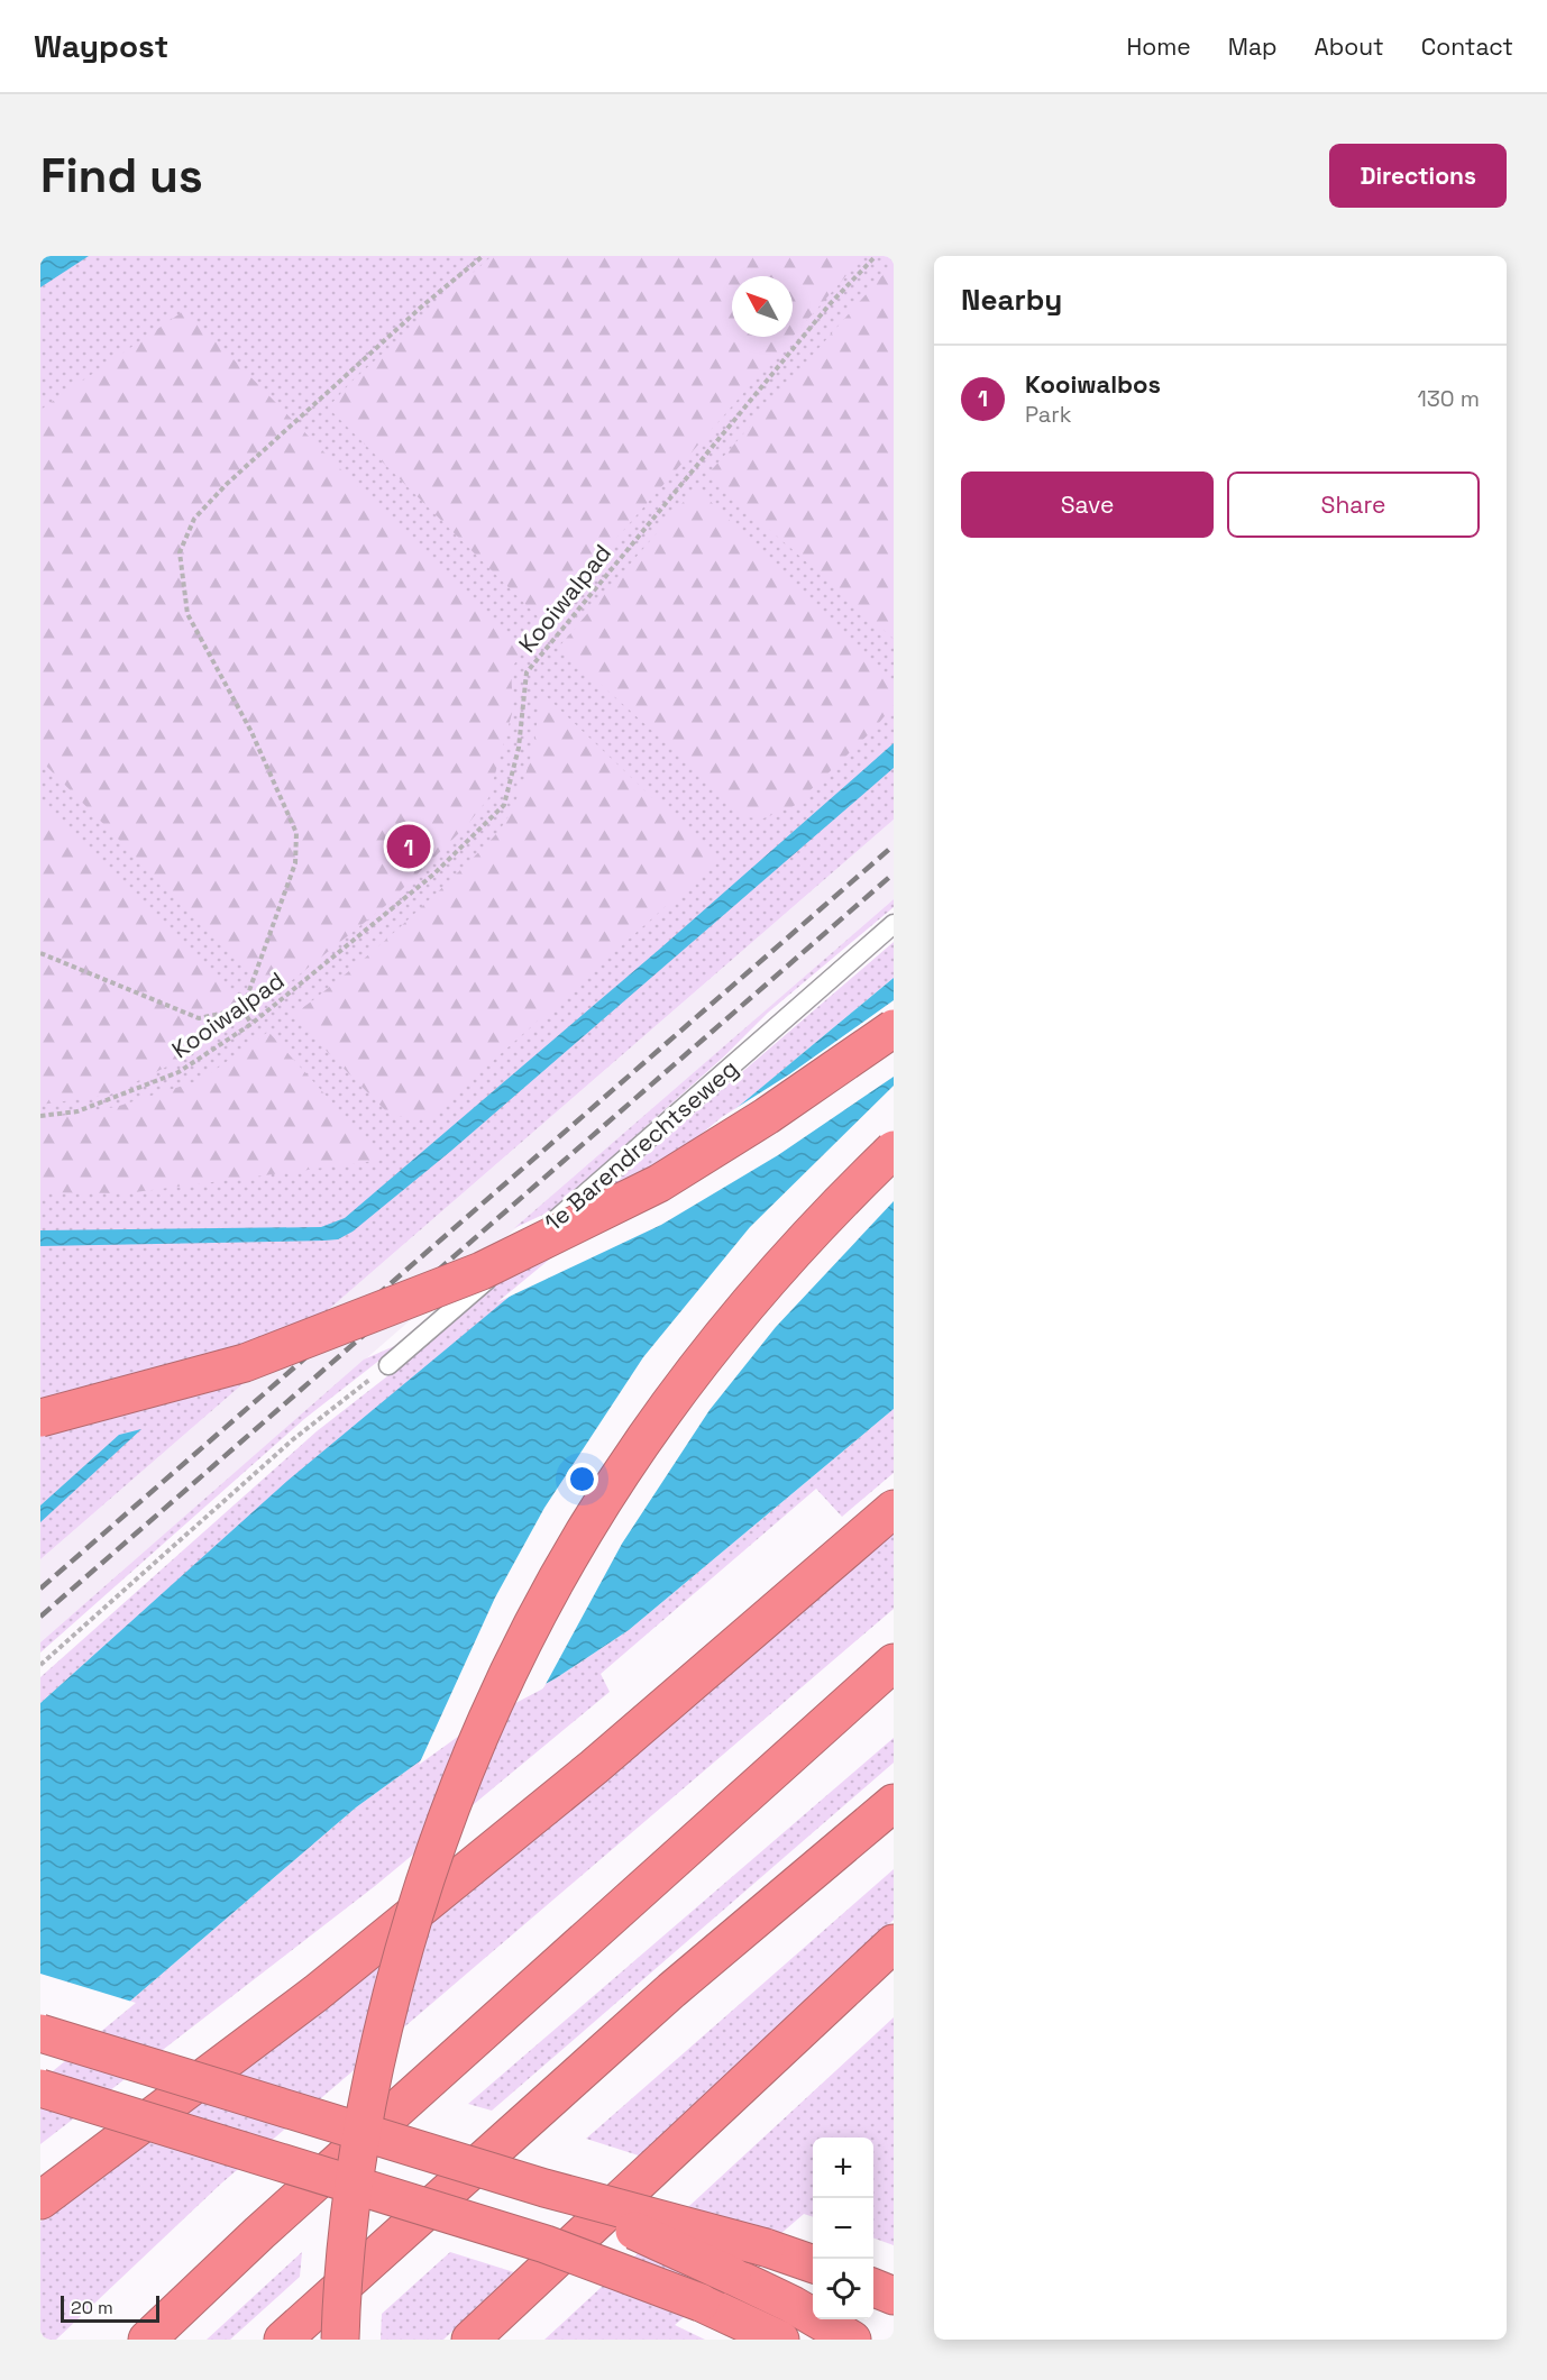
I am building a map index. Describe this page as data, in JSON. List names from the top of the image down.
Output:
{
  "streets": {
    "lane": ["1e Barendrechtseweg"],
    "path": ["Kooiwalpad"]
  },
  "scale_bar": "20 m",
  "north": "top left",
  "page": {
    "header": "Waypost",
    "nav": [
      "Home",
      "Map",
      "About",
      "Contact"
    ],
    "buttons": [
      "Directions",
      ["Save", "Share"]
    ],
    "title": "Find us",
    "heading": "Nearby",
    "list": [
      {
        "mark": "1",
        "name": "Kooiwalbos",
        "note": "Park",
        "value": "130 m"
      }
    ],
    "pins": "1",
    "map_buttons": ["+", "−"],
    "scale": "20 m"
  }
}
